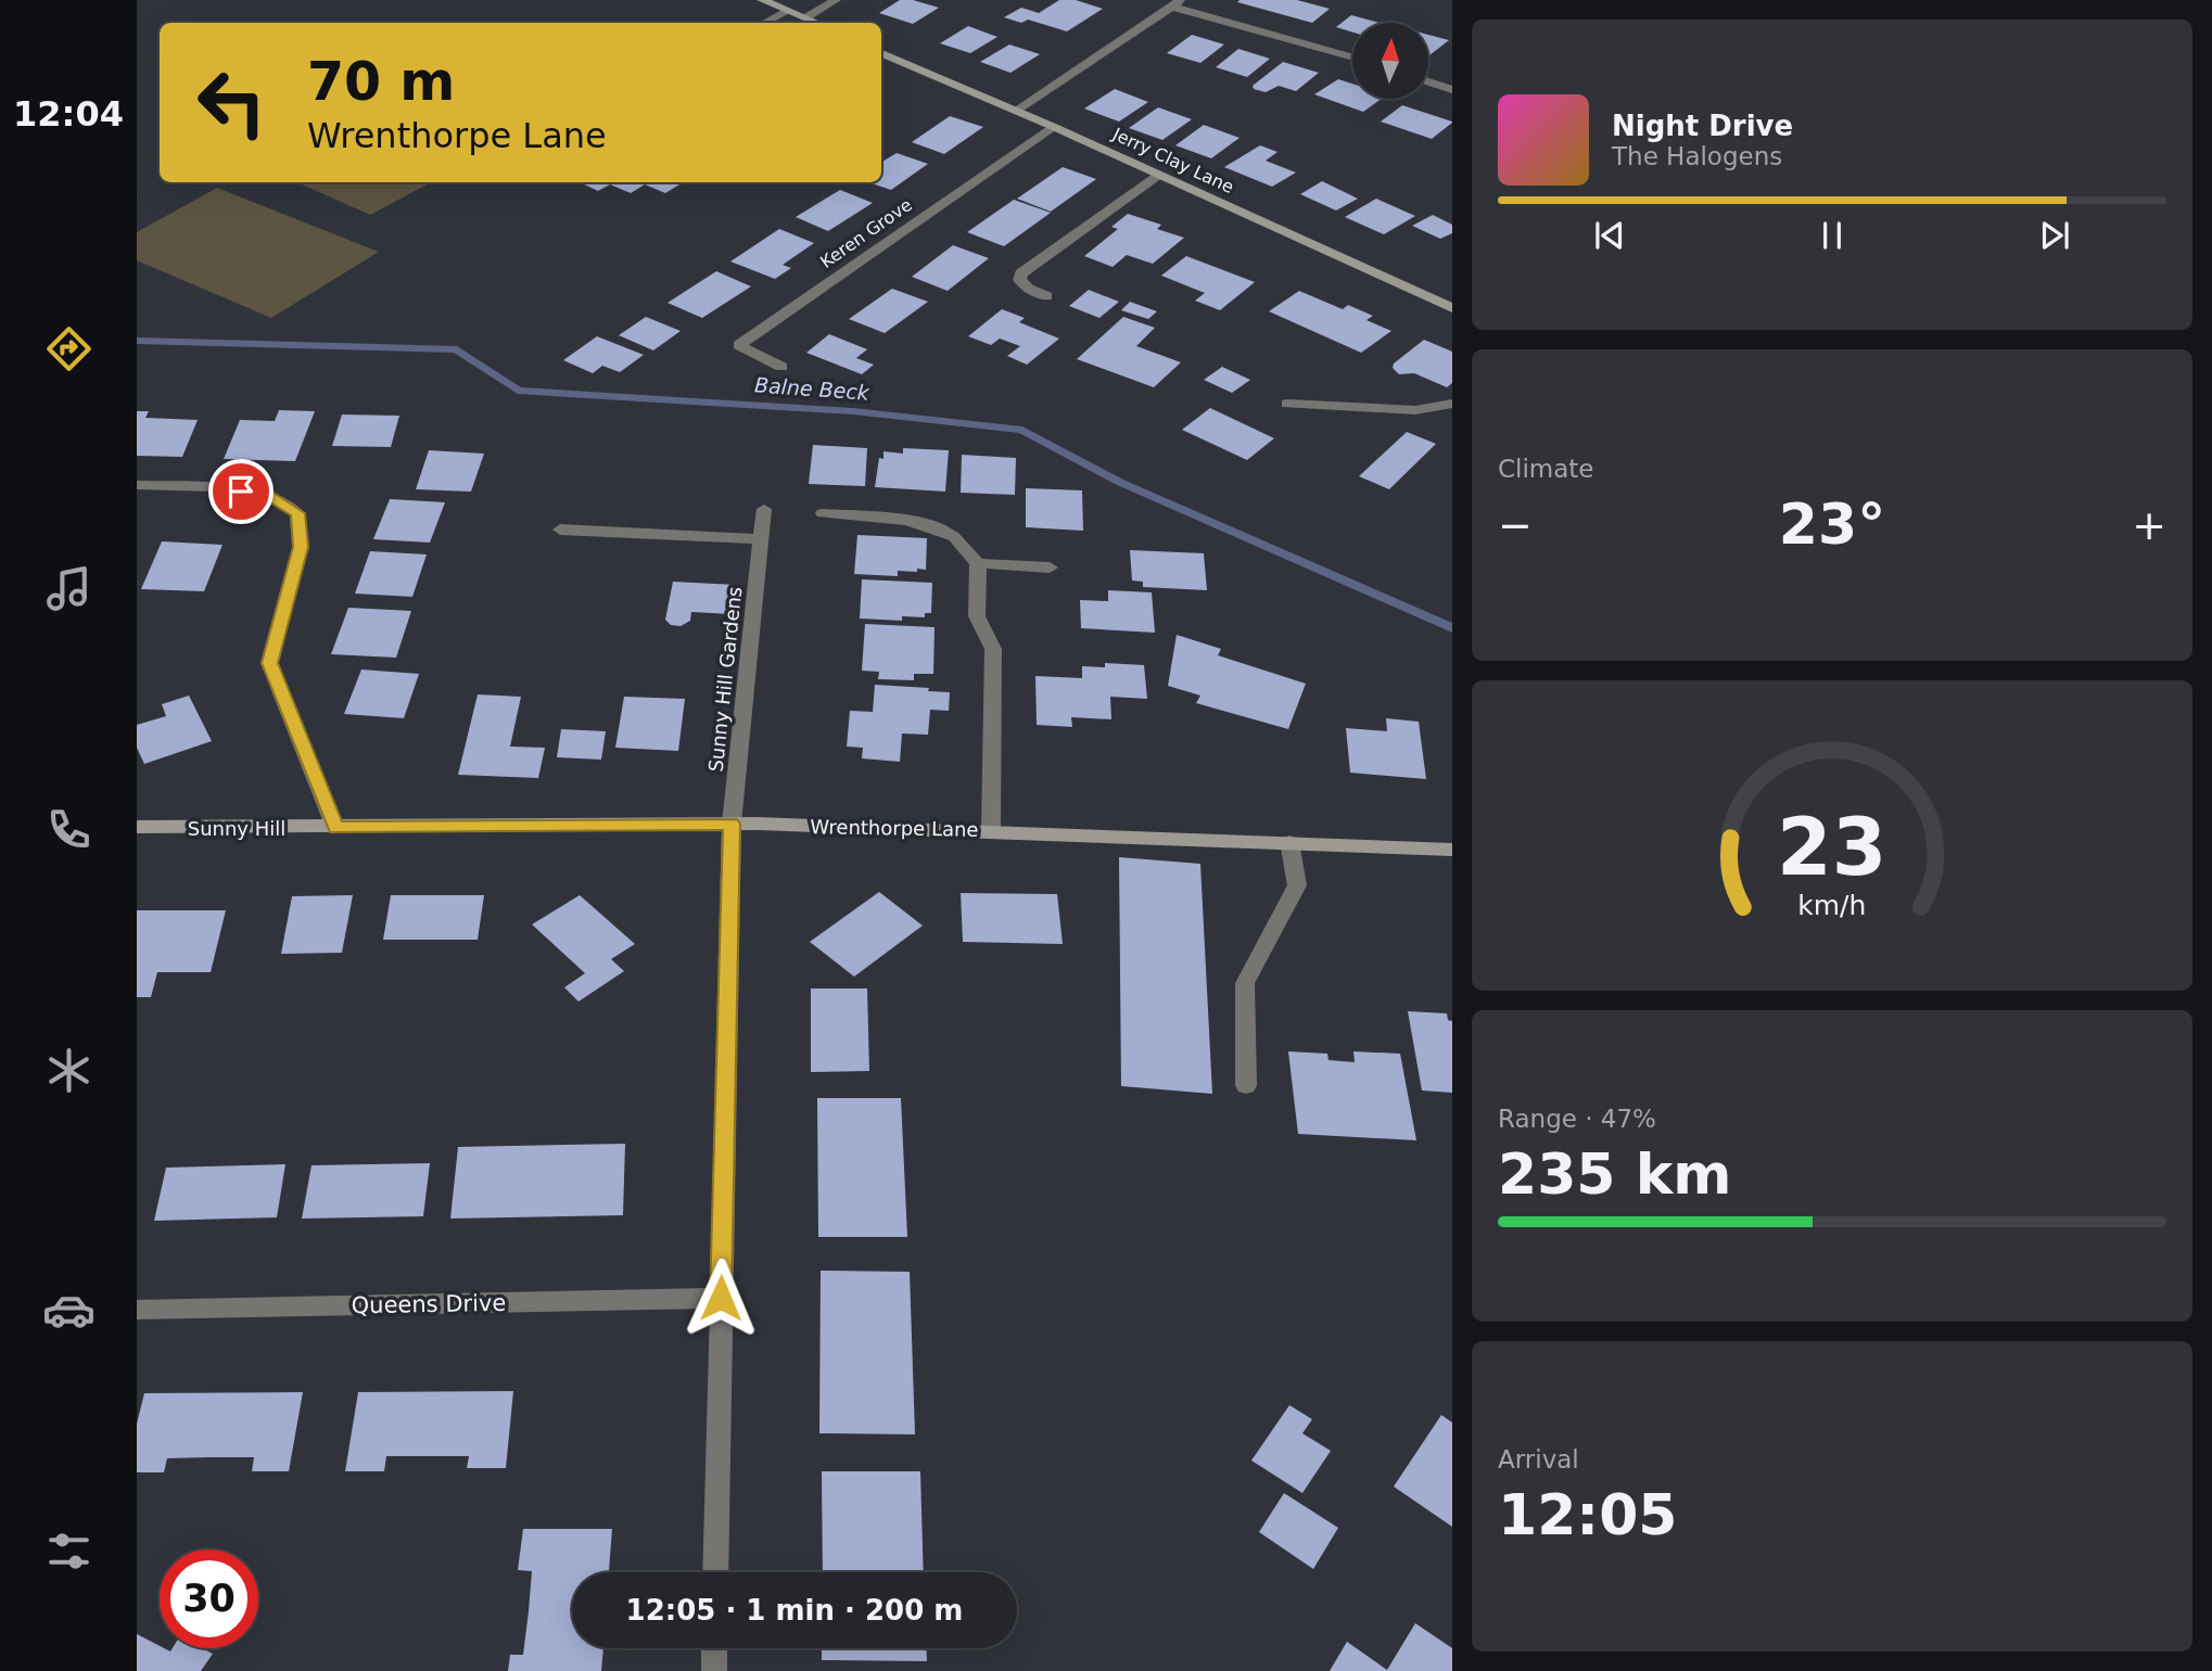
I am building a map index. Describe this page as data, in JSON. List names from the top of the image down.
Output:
{
  "streets": {
    "street": [
      "Jerry Clay Lane",
      "Keren Grove",
      "Sunny Hill Gardens",
      "Sunny Hill",
      "Wrenthorpe Lane",
      "Queens Drive"
    ]
  },
  "crossings": [
    ["Jerry Clay Lane", "Keren Grove"],
    ["Sunny Hill Gardens", "Wrenthorpe Lane"],
    ["Sunny Hill", "Wrenthorpe Lane"]
  ],
  "water": ["Balne Beck"],
  "north": "top",
  "page": {
    "tabs": "12:04",
    "turn": ["70 m", "Wrenthorpe Lane"],
    "song": ["Night Drive", "The Halogens"],
    "tile": [
      "Climate",
      ["Range · 47%", "235 km"],
      ["Arrival", "12:05"]
    ],
    "heat": ["−", "23°", "+"],
    "limit": "30",
    "trip": "12:05 · 1 min · 200 m",
    "gauge": ["23", "km/h"]
  }
}
